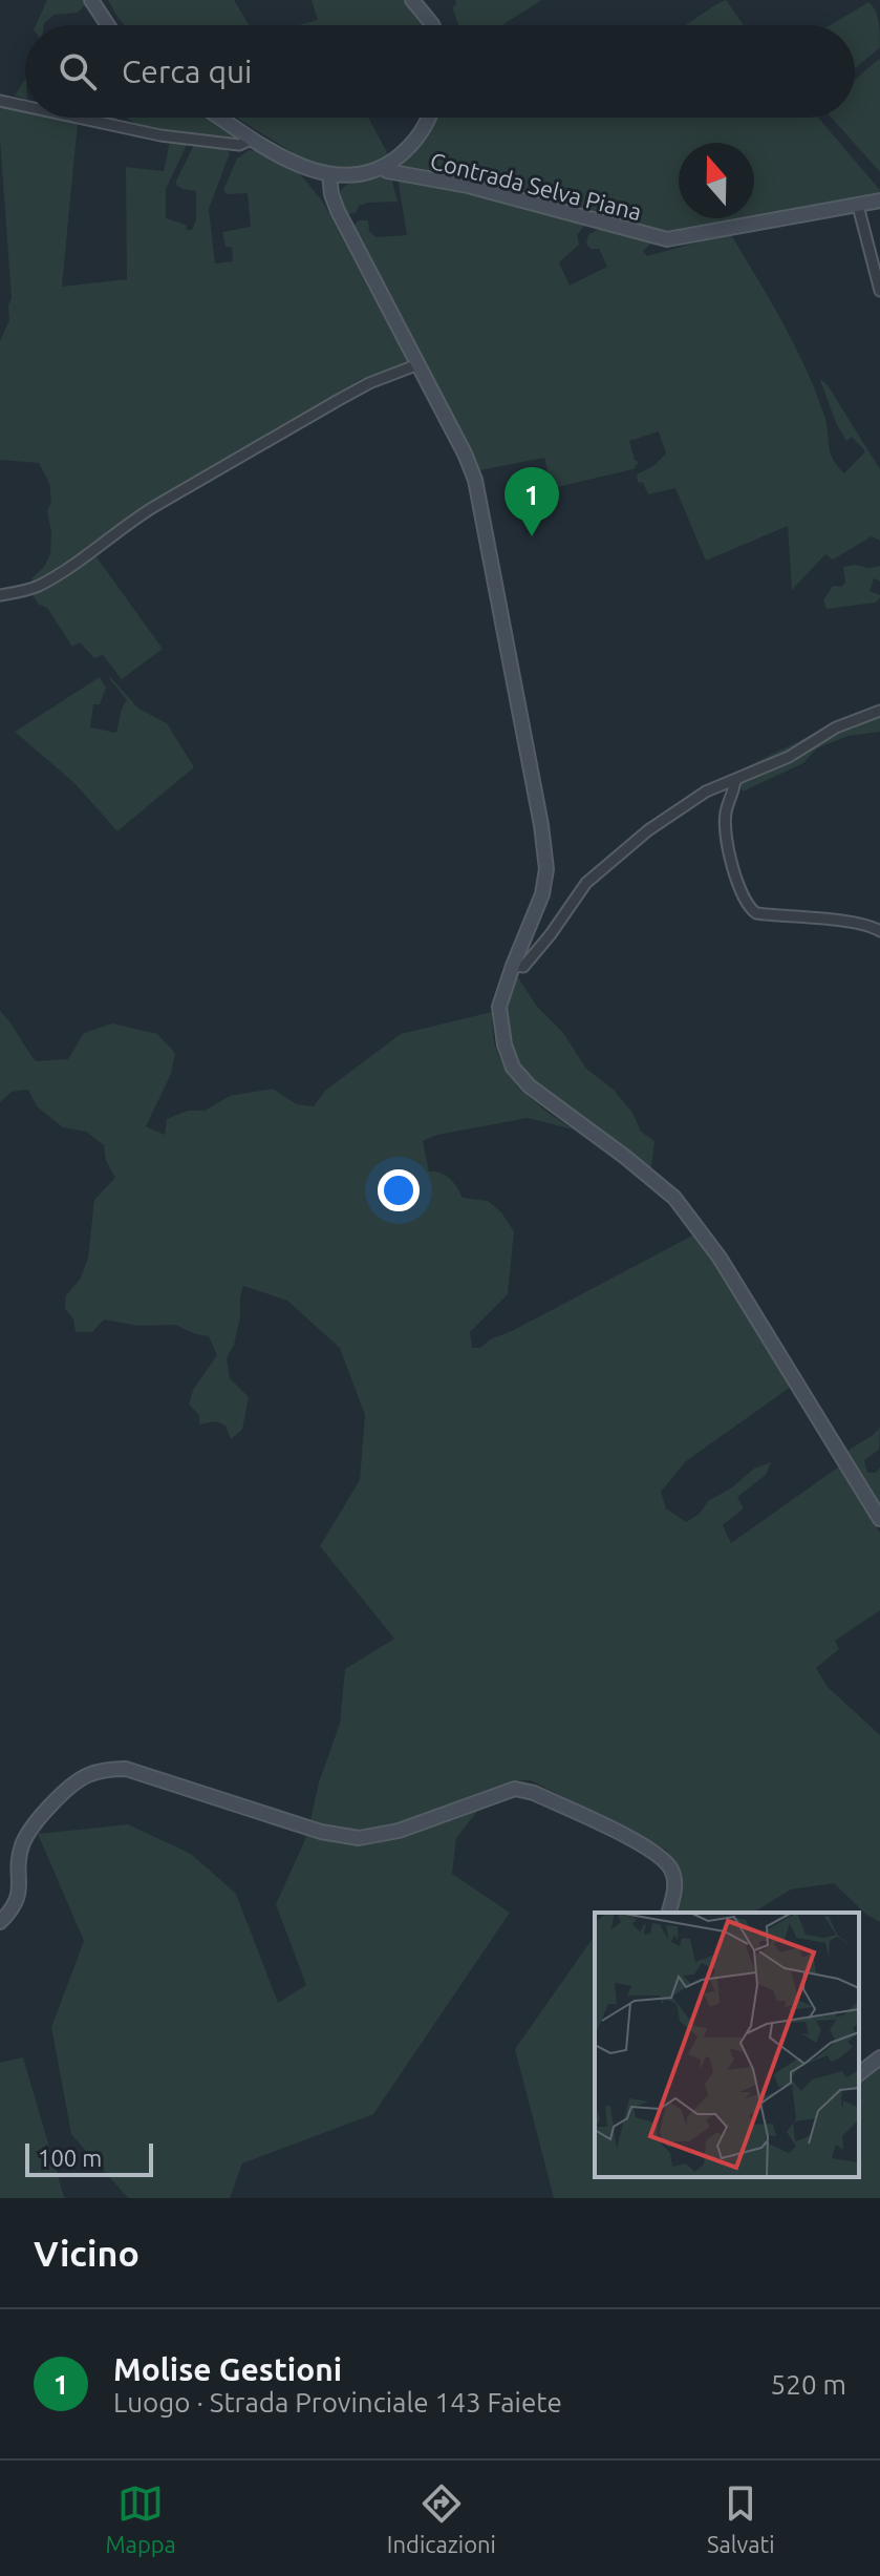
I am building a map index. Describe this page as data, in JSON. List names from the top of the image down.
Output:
{
  "streets": {
    "main road": ["Contrada Selva Piana"]
  },
  "scale_bar": "100 m",
  "north": "top",
  "page": {
    "search": "Cerca qui",
    "pins": "1",
    "scale": "100 m",
    "heading": "Vicino",
    "list": [
      {
        "mark": "1",
        "name": "Molise Gestioni",
        "note": "Luogo · Strada Provinciale 143 Faiete",
        "value": "520 m"
      }
    ],
    "nav": ["Mappa", "Indicazioni", "Salvati"]
  }
}
